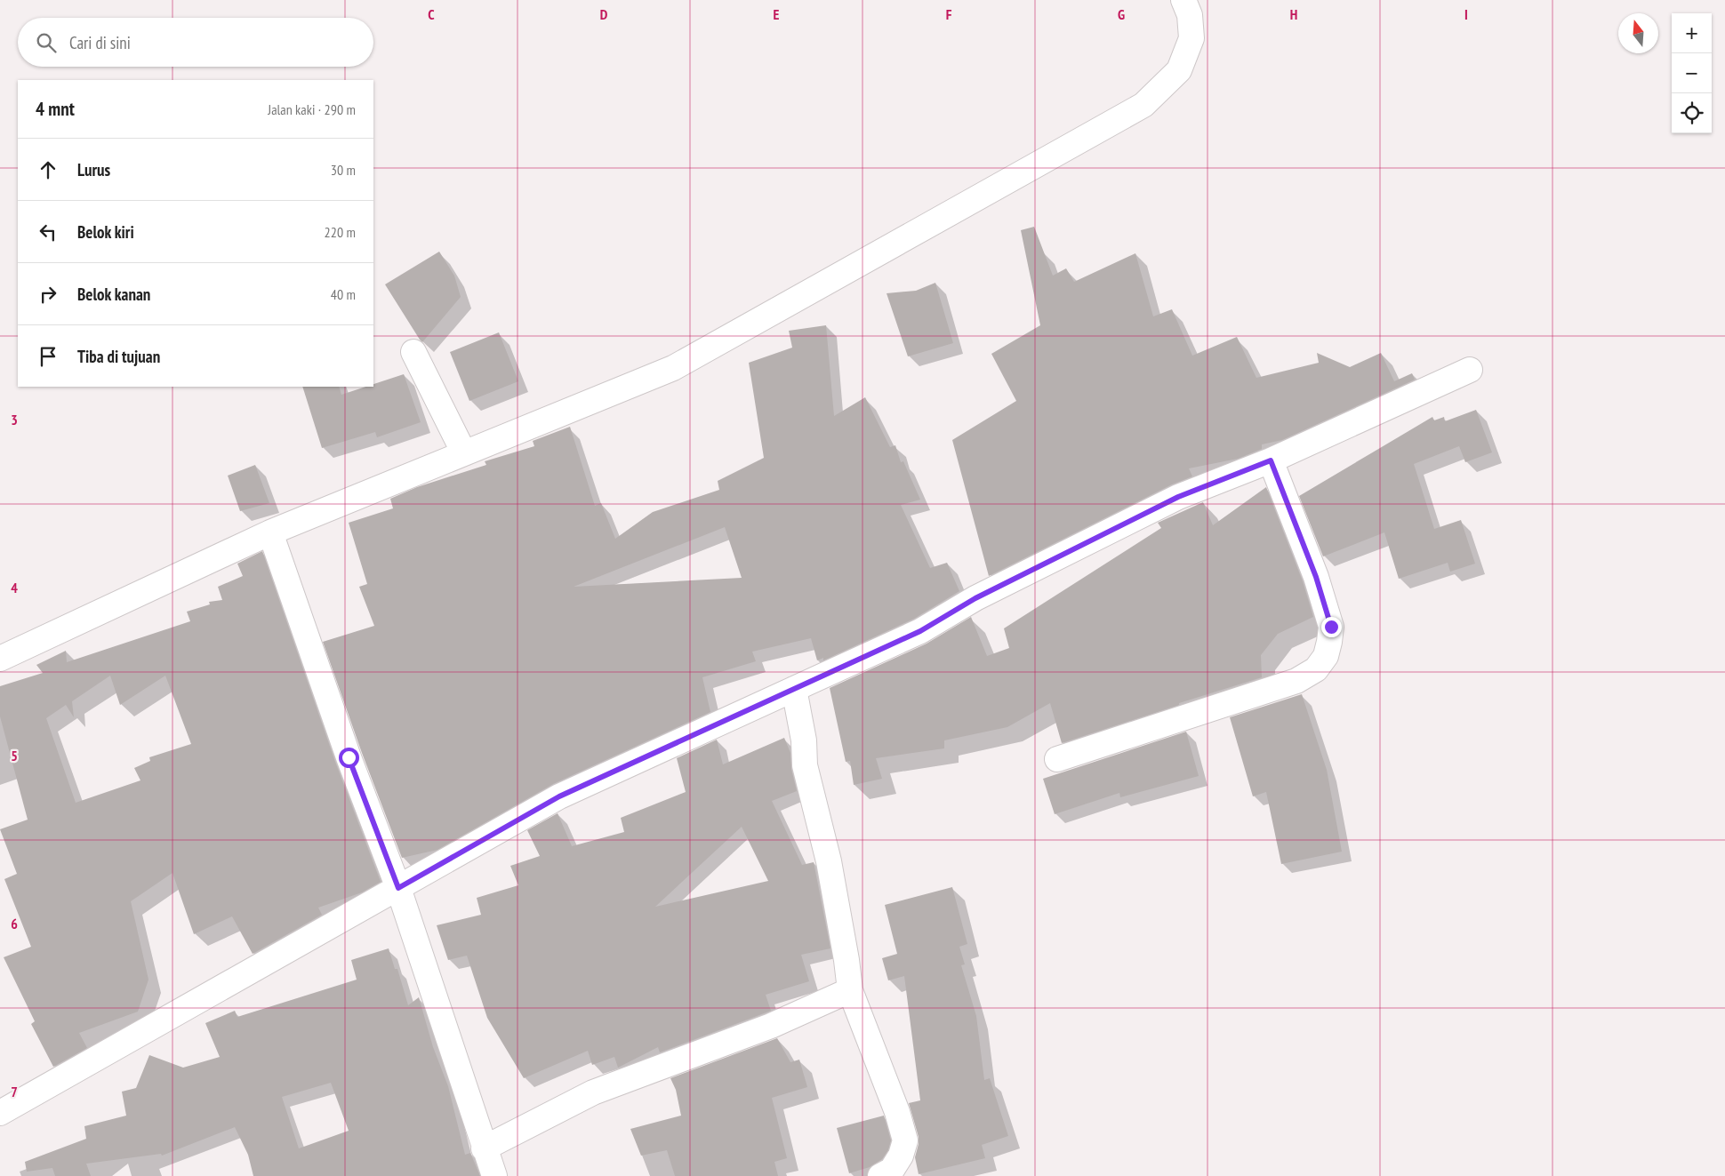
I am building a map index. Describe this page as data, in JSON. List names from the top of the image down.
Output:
{
  "north": "top",
  "page": {
    "map_buttons": ["+", "−"],
    "search": "Cari di sini",
    "heading": ["4 mnt", "Jalan kaki · 290 m"],
    "list": [
      ["Lurus", "30 m"],
      ["Belok kiri", "220 m"],
      ["Belok kanan", "40 m"],
      "Tiba di tujuan"
    ]
  },
  "grid": {
    "columns": [
      "C",
      "D",
      "E",
      "F",
      "G",
      "H",
      "I"
    ],
    "rows": [
      "3",
      "4",
      "5",
      "6",
      "7"
    ]
  }
}
